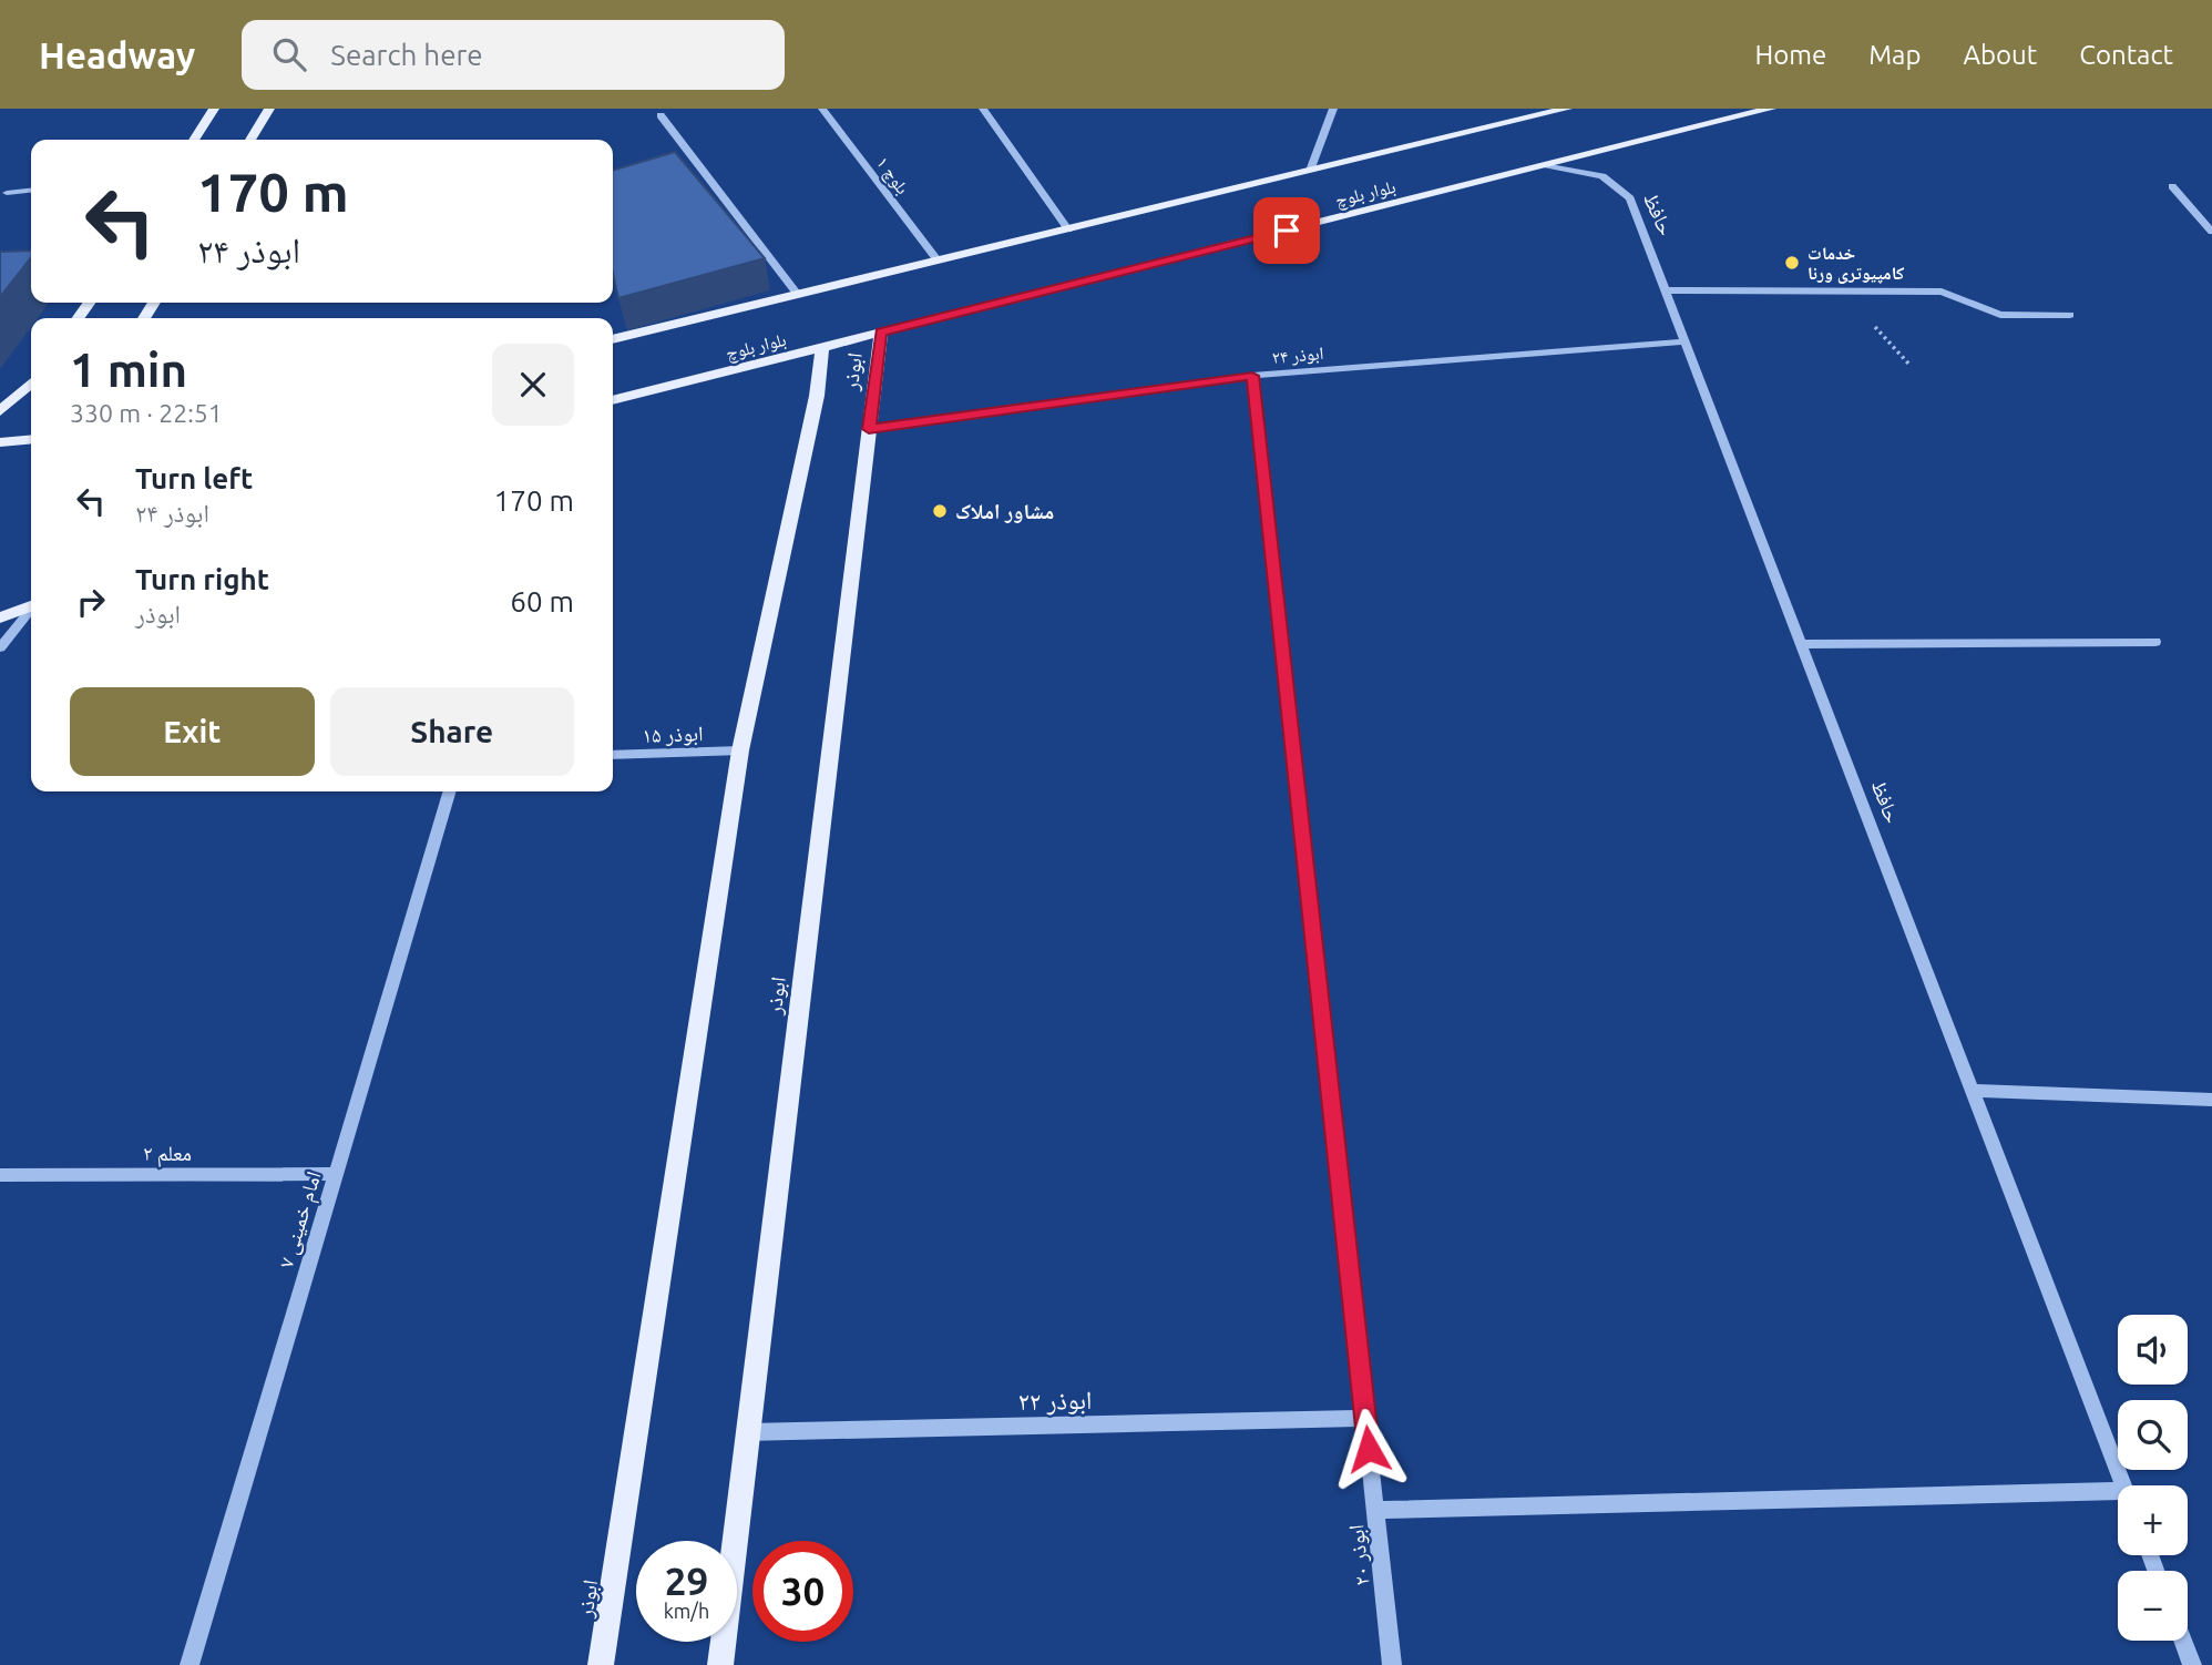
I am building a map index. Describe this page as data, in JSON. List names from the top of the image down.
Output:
{
  "streets": {
    "main road": ["بلوار بلوچ", "ابوذر"],
    "street": [
      "بلوچ ۱",
      "حافظ",
      "ابوذر ۲۴",
      "ابوذر ۱۵",
      "معلم ۲",
      "امام خمینی ۷",
      "ابوذر ۲۲",
      "ابوذر ۲۰"
    ]
  },
  "crossings": [
    ["بلوچ ۱", "بلوار بلوچ"],
    ["بلوار بلوچ", "حافظ"],
    ["بلوار بلوچ", "ابوذر"],
    ["حافظ", "ابوذر ۲۴"],
    ["ابوذر ۲۴", "ابوذر"],
    ["ابوذر ۲۴", "ابوذر ۲۰"],
    ["ابوذر", "ابوذر ۱۵"],
    ["ابوذر", "ابوذر ۲۲"],
    ["معلم ۲", "امام خمینی ۷"],
    ["ابوذر ۲۲", "ابوذر ۲۰"]
  ],
  "places": ["خدمات کامپیوتری ورنا", "مشاور املاک"],
  "page": {
    "header": "Headway",
    "search": "Search here",
    "nav": [
      "Home",
      "Map",
      "About",
      "Contact"
    ],
    "turn": ["170 m", "ابوذر ۲۴"],
    "heading": ["1 min", "330 m · 22:51"],
    "list": [
      {
        "name": "Turn left",
        "note": "ابوذر ۲۴",
        "value": "170 m"
      },
      {
        "name": "Turn right",
        "note": "ابوذر",
        "value": "60 m"
      }
    ],
    "buttons": ["Exit", "Share"],
    "map_buttons": ["+", "−"],
    "speed": "29 km/h",
    "limit": "30"
  }
}
